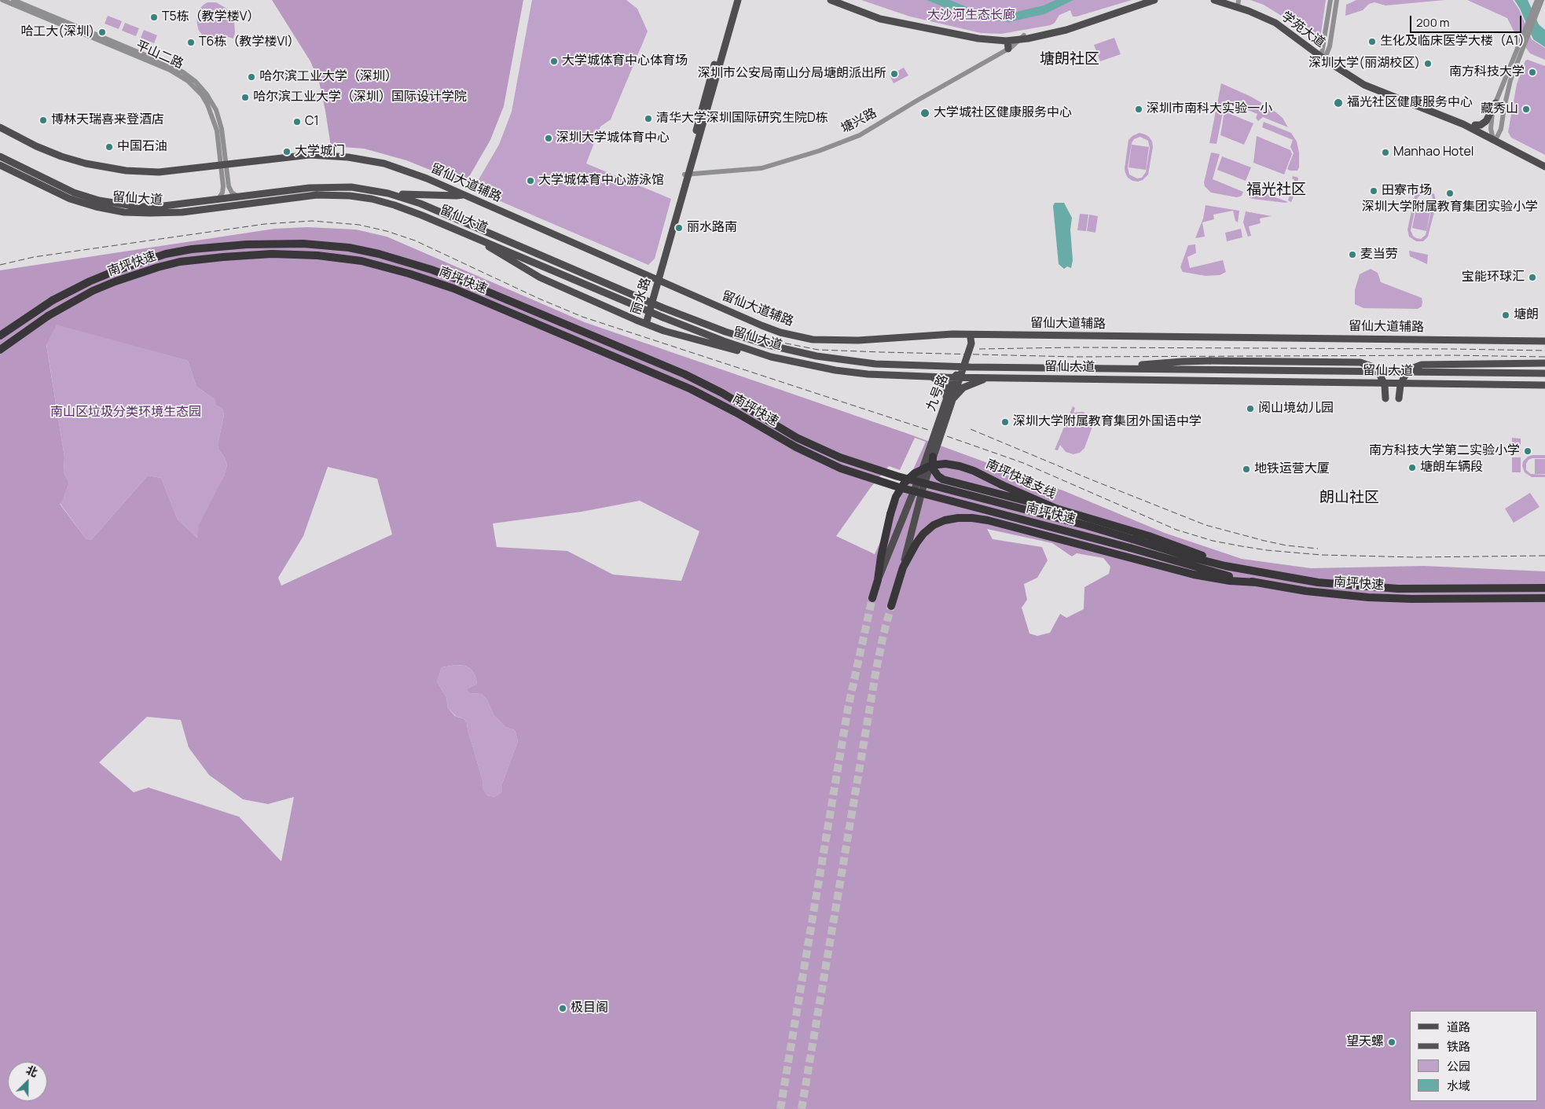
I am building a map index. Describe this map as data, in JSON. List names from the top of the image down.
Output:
{
  "streets": {
    "highway": ["南坪快速", "南坪快速支线"],
    "main road": [
      "学苑大道",
      "留仙大道辅路",
      "留仙大道",
      "丽水路",
      "九号路"
    ],
    "street": ["平山二路", "塘兴路"]
  },
  "crossings": [
    ["平山二路", "留仙大道辅路"],
    ["平山二路", "留仙大道"],
    ["塘兴路", "丽水路"],
    ["留仙大道辅路", "丽水路"],
    ["留仙大道辅路", "九号路"],
    ["留仙大道", "九号路"],
    ["南坪快速", "南坪快速支线"],
    ["九号路", "南坪快速支线"]
  ],
  "districts": ["塘朗社区", "福光社区", "朗山社区"],
  "parks": ["大沙河生态长廊", "南山区垃圾分类环境生态园"],
  "places": [
    "T5栋（教学楼V）",
    "哈工大(深圳)",
    "生化及临床医学大楼（A1）",
    "T6栋（教学楼VI）",
    "大学城体育中心体育场",
    "深圳大学(丽湖校区)",
    "南方科技大学",
    "深圳市公安局南山分局塘朗派出所",
    "哈尔滨工业大学（深圳）",
    "哈尔滨工业大学（深圳）国际设计学院",
    "福光社区健康服务中心",
    "深圳市南科大实验一小",
    "藏秀山",
    "大学城社区健康服务中心",
    "清华大学深圳国际研究生院D栋",
    "博林天瑞喜来登酒店",
    "C1",
    "深圳大学城体育中心",
    "中国石油",
    "大学城门",
    "Manhao Hotel",
    "大学城体育中心游泳馆",
    "田寮市场",
    "深圳大学附属教育集团实验小学",
    "丽水路南",
    "麦当劳",
    "宝能环球汇",
    "塘朗",
    "阅山境幼儿园",
    "深圳大学附属教育集团外国语中学",
    "南方科技大学第二实验小学",
    "塘朗车辆段",
    "地铁运营大厦",
    "极目阁",
    "望天螺"
  ],
  "legend": [
    "道路",
    "铁路",
    "公园",
    "水域"
  ],
  "scale_bar": "200 m",
  "north": "top right"
}
